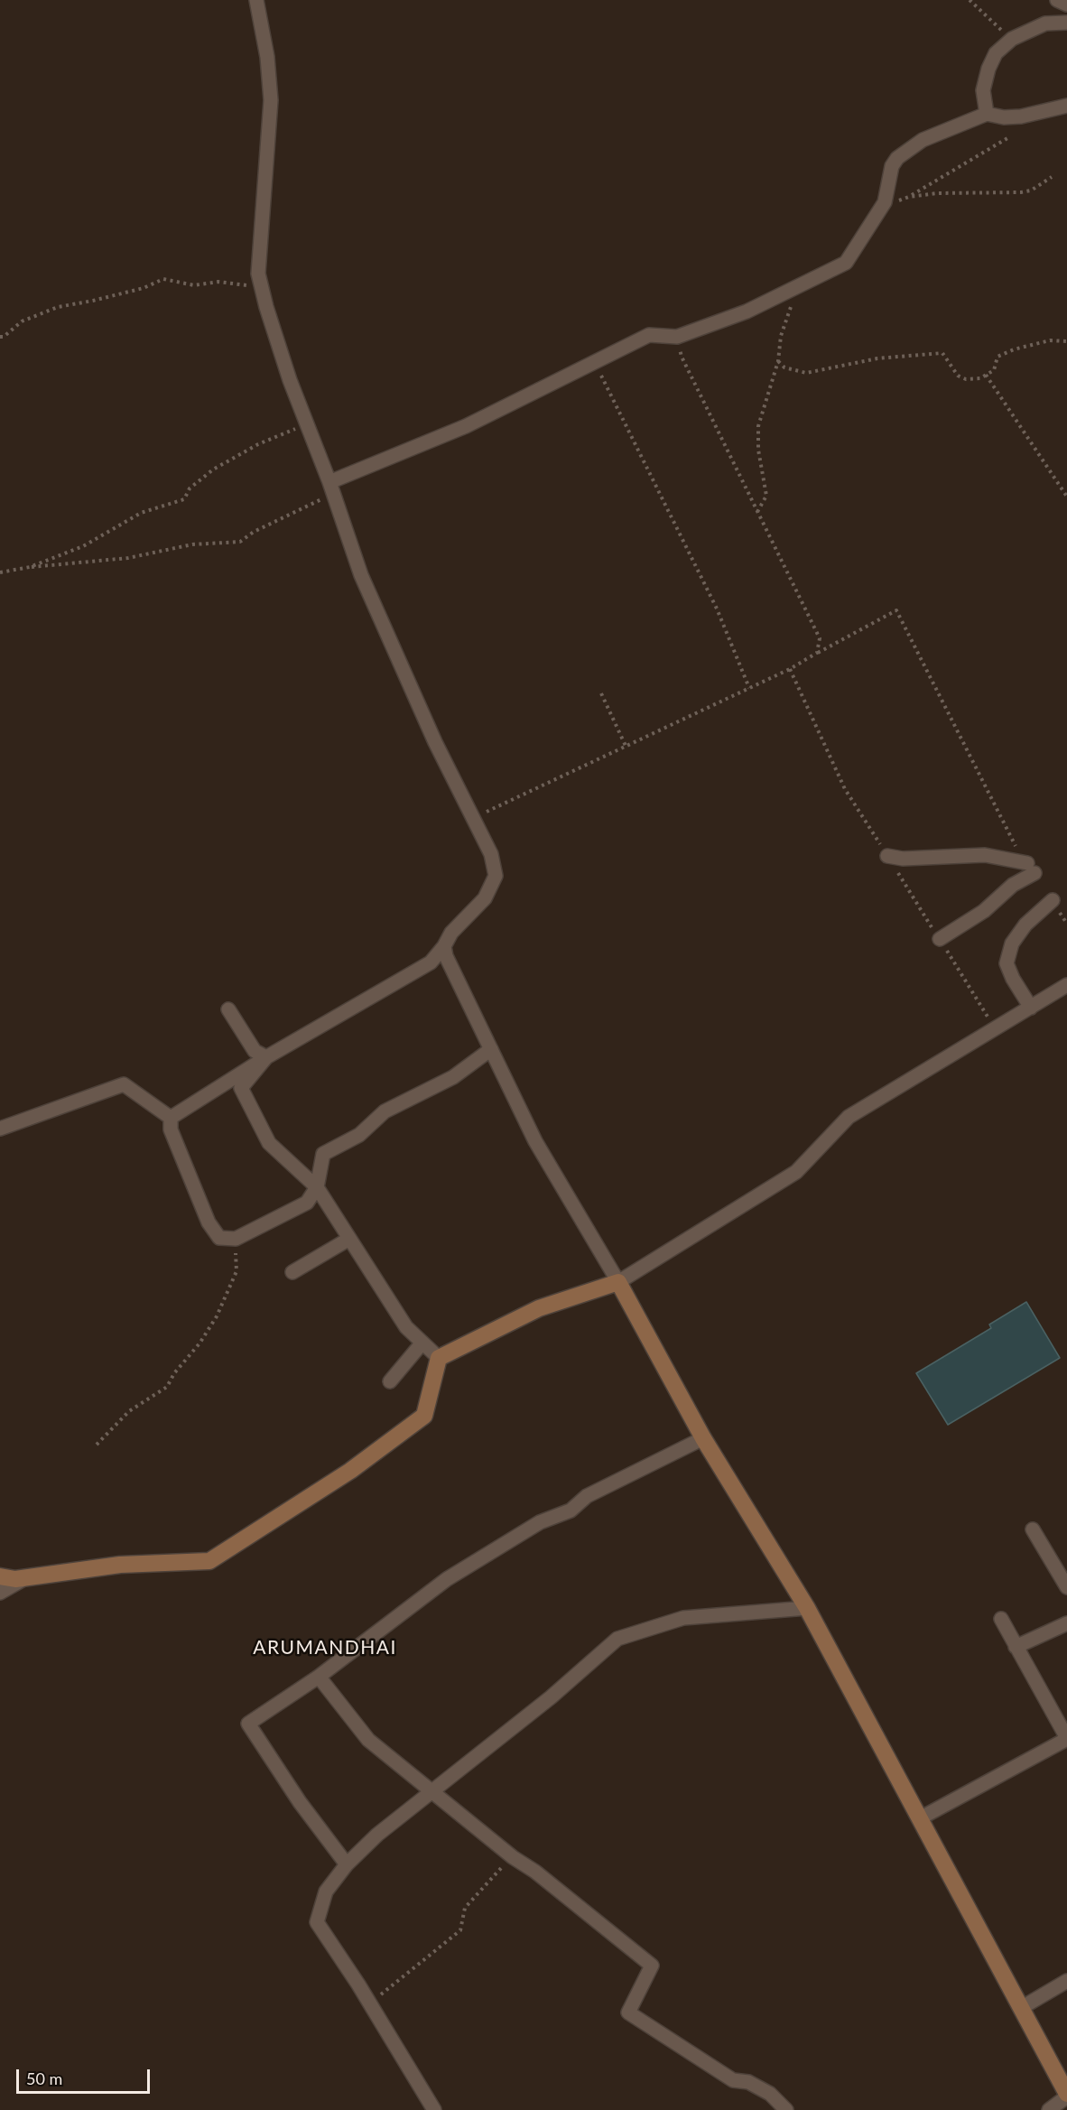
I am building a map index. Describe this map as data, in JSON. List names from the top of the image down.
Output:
{
  "districts": ["ARUMANDHAI"],
  "scale_bar": "50 m"
}
